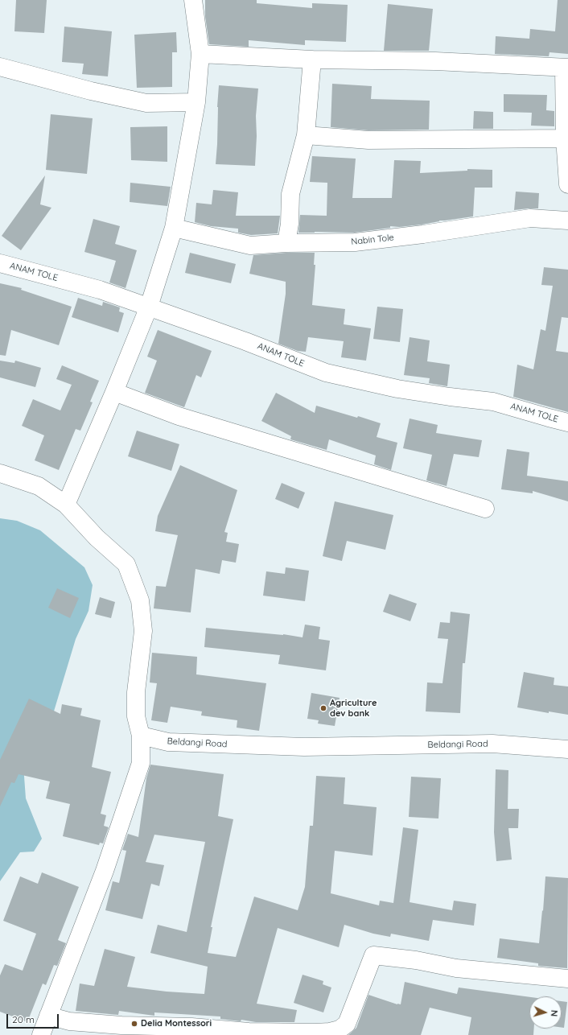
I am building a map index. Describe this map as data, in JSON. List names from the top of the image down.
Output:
{
  "streets": {
    "street": ["Nabin Tole", "ANAM TOLE", "Beldangi Road"]
  },
  "places": ["Agriculture dev bank", "Delia Montessori"],
  "scale_bar": "20 m",
  "north": "right"
}
